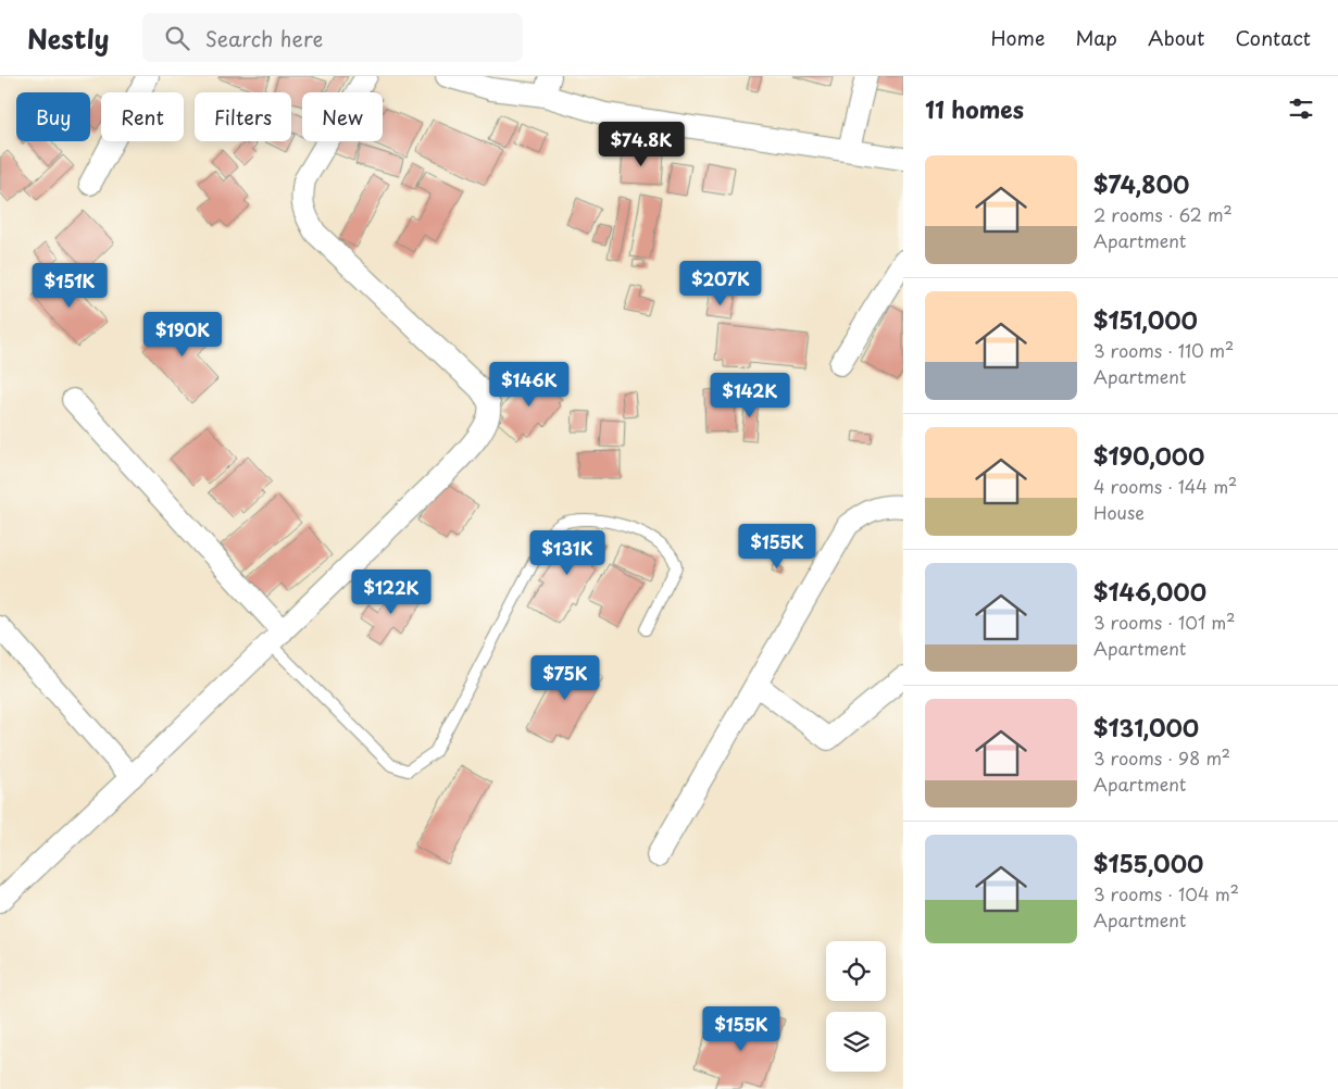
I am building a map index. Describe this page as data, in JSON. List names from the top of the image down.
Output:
{
  "page": {
    "header": "Nestly",
    "search": "Search here",
    "nav": [
      "Home",
      "Map",
      "About",
      "Contact"
    ],
    "heading": "11 homes",
    "chip": [
      "Buy",
      "Rent",
      "Filters",
      "New"
    ],
    "price": [
      "$74.8K",
      "$207K",
      "$151K",
      "$190K",
      "$146K",
      "$142K",
      "$155K",
      "$131K",
      "$122K",
      "$75K",
      "$155K"
    ],
    "list": [
      {
        "name": "$74,800",
        "note": "2 rooms · 62 m² · Apartment"
      },
      {
        "name": "$151,000",
        "note": "3 rooms · 110 m² · Apartment"
      },
      {
        "name": "$190,000",
        "note": "4 rooms · 144 m² · House"
      },
      {
        "name": "$146,000",
        "note": "3 rooms · 101 m² · Apartment"
      },
      {
        "name": "$131,000",
        "note": "3 rooms · 98 m² · Apartment"
      },
      {
        "name": "$155,000",
        "note": "3 rooms · 104 m² · Apartment"
      }
    ]
  }
}
